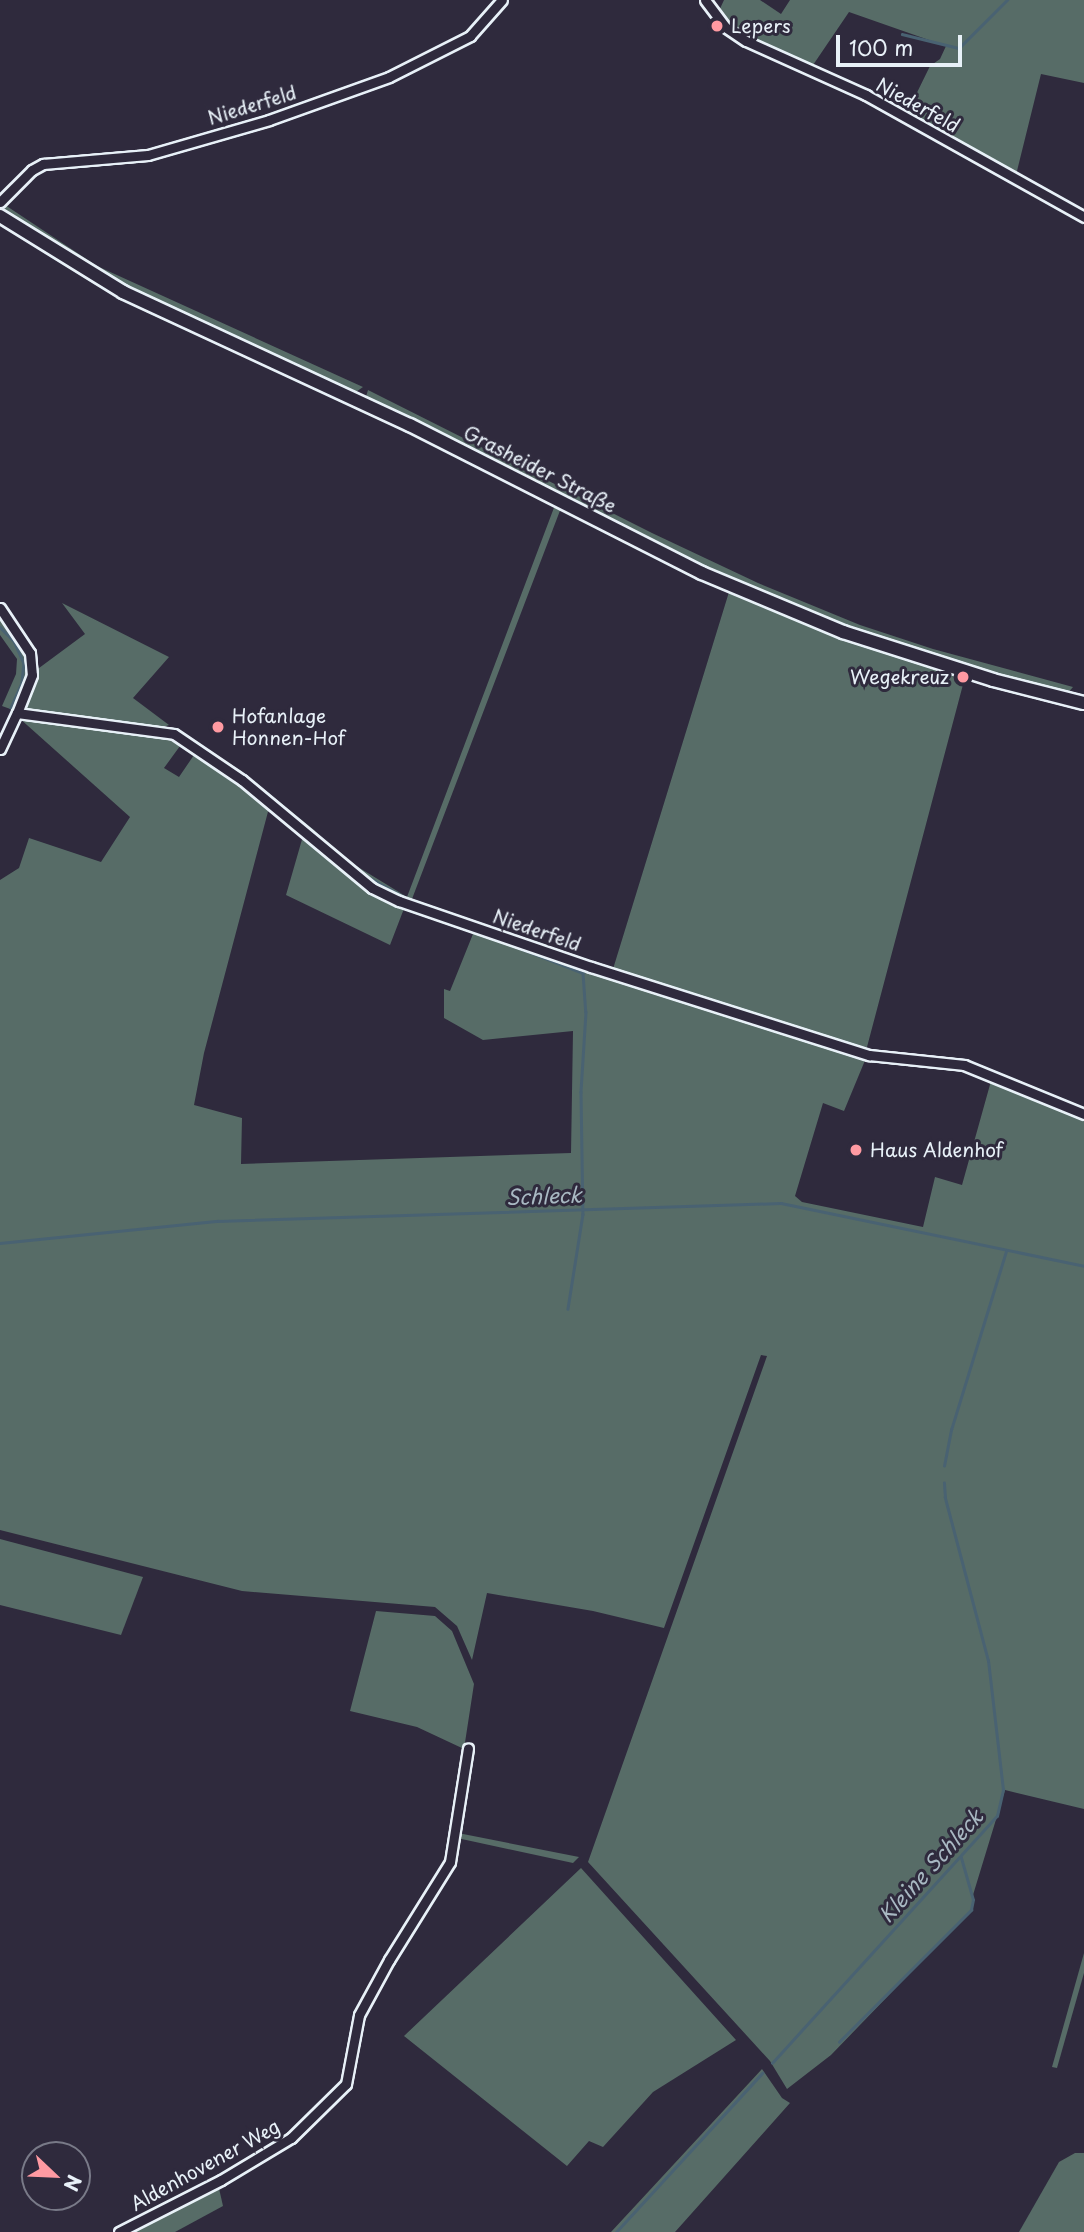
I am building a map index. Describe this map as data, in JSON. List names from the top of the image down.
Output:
{
  "streets": {
    "street": ["Niederfeld", "Grasheider Straße", "Aldenhovener Weg"]
  },
  "water": ["Schleck", "Kleine Schleck"],
  "places": [
    "Lepers",
    "Wegekreuz",
    "Hofanlage Honnen-Hof",
    "Haus Aldenhof"
  ],
  "scale_bar": "100 m",
  "north": "bottom right"
}
